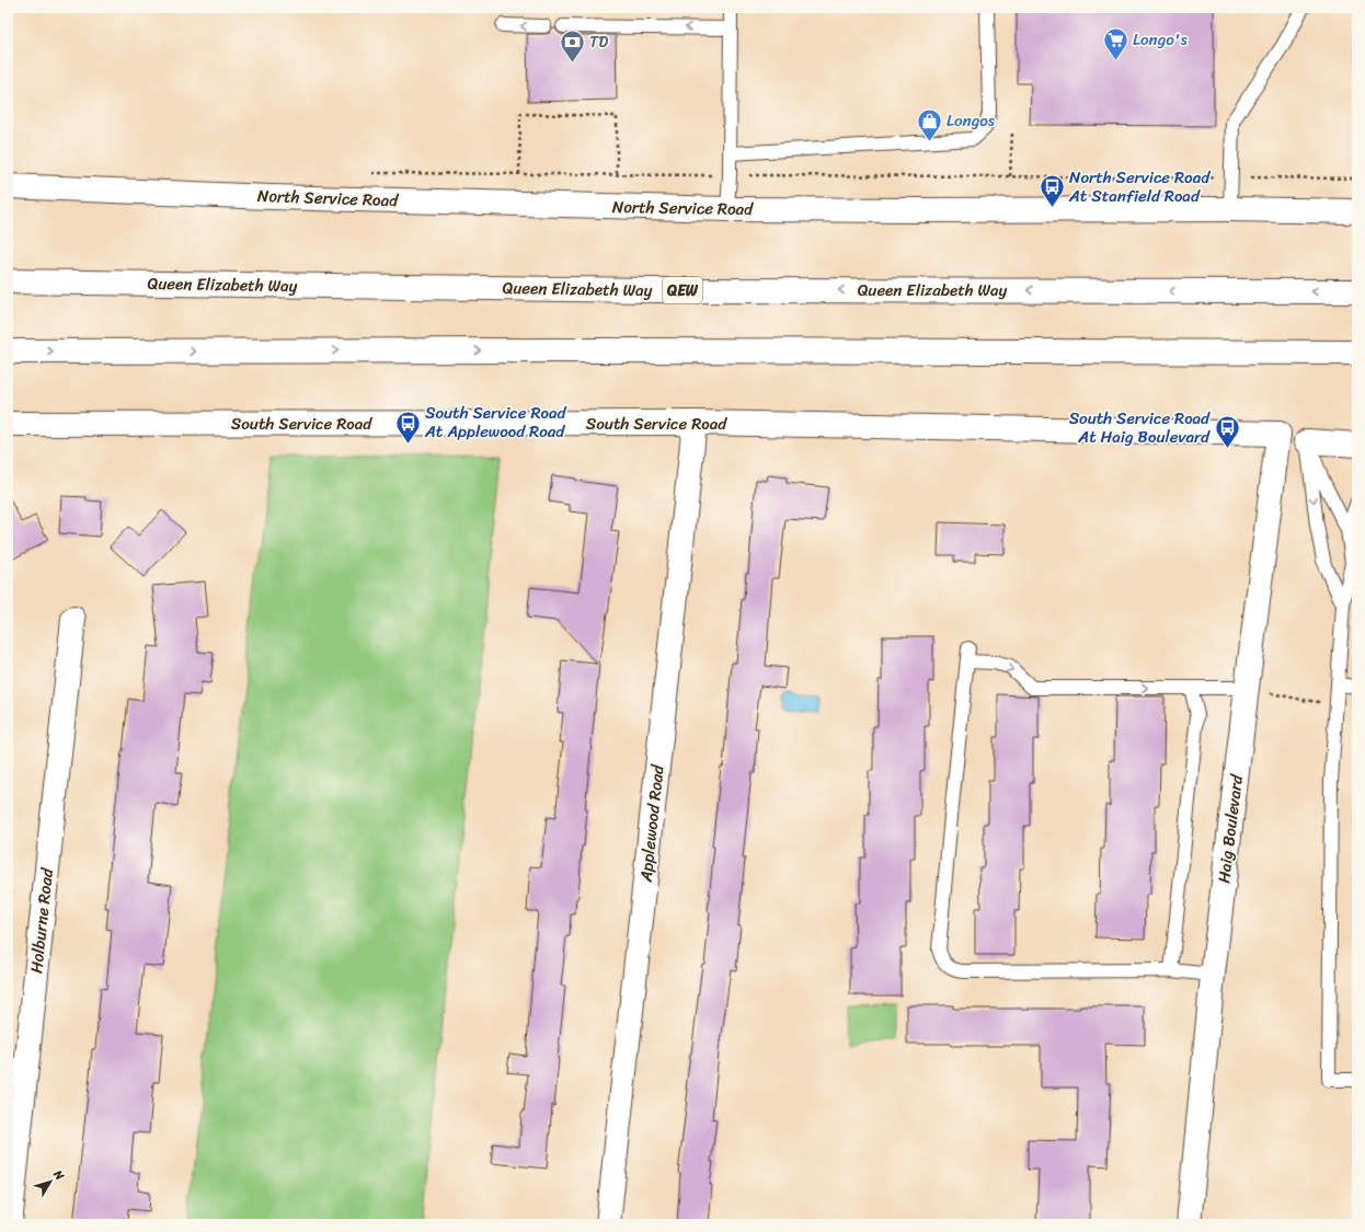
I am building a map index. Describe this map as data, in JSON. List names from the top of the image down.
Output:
{
  "streets": {
    "main road": [
      "North Service Road",
      "Queen Elizabeth Way",
      "QEW",
      "South Service Road",
      "Applewood Road",
      "Haig Boulevard",
      "Holburne Road"
    ]
  },
  "crossings": [
    ["South Service Road", "Applewood Road"],
    ["South Service Road", "Haig Boulevard"]
  ],
  "places": {
    "supermarket": ["Longo's"],
    "bank": ["TD"],
    "shop": ["Longos"],
    "bus stop": ["North Service Road At Stanfield Road", "South Service Road At Applewood Road", "South Service Road At Haig Boulevard"]
  },
  "north": "top right"
}
